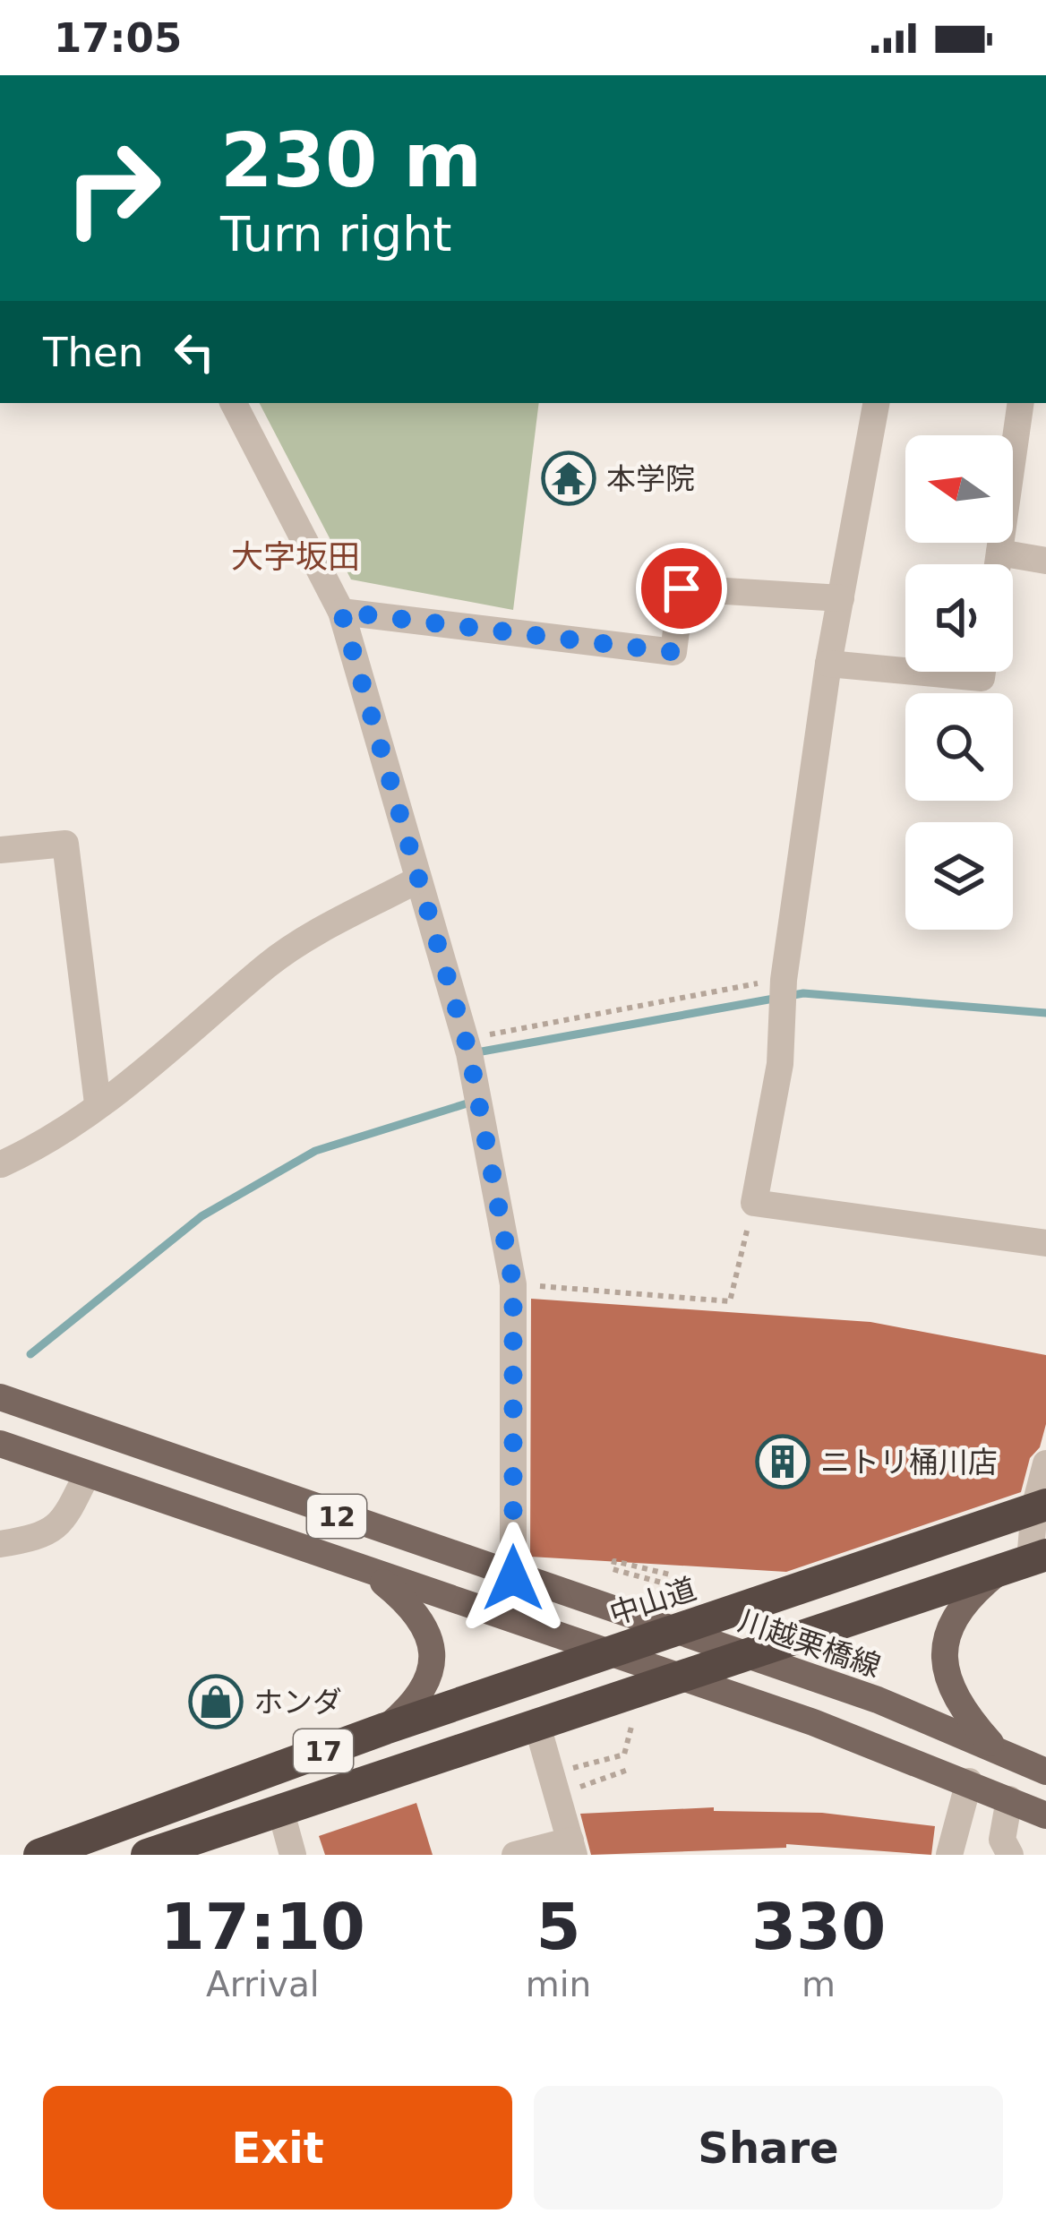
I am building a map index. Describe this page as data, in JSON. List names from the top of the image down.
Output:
{
  "streets": {
    "highway": ["中山道", "17"],
    "main road": ["12", "川越栗橋線"]
  },
  "crossings": [
    ["12", "中山道"],
    ["12", "17"],
    ["中山道", "川越栗橋線"],
    ["川越栗橋線", "17"]
  ],
  "districts": ["大字坂田"],
  "places": {
    "temple": ["本学院"],
    "building": ["ニトリ桶川店"],
    "shop": ["ホンダ"]
  },
  "north": "left",
  "page": {
    "status": "17:05",
    "turn": ["230 m", "Turn right"],
    "then": "Then",
    "eta": [
      "17:10",
      "Arrival",
      "5",
      "min",
      "330",
      "m"
    ],
    "buttons": ["Exit", "Share"]
  }
}
